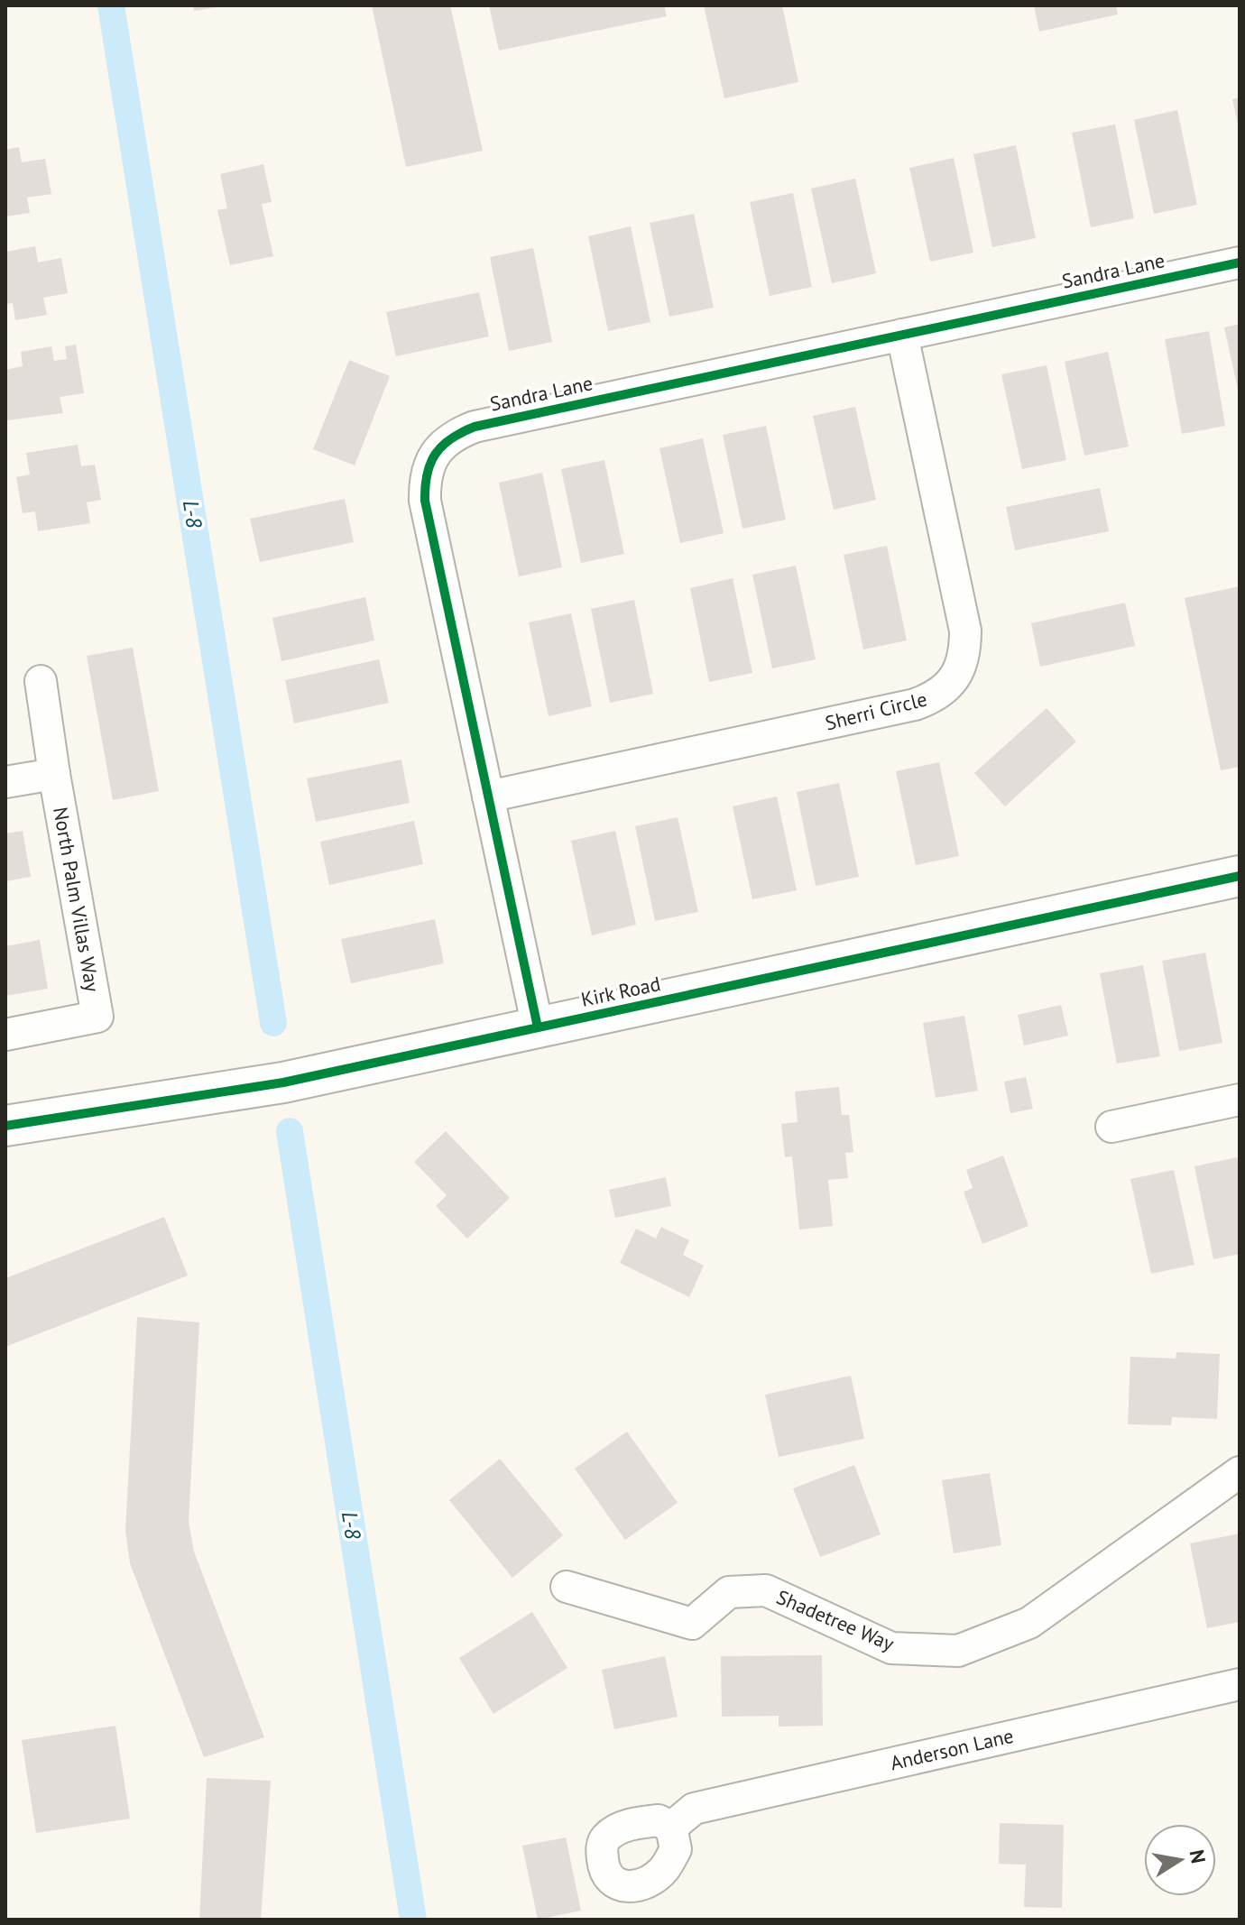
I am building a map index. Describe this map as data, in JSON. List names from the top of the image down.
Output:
{
  "streets": {
    "street": [
      "Sandra Lane",
      "Sherri Circle",
      "North Palm Villas Way",
      "Kirk Road",
      "Shadetree Way",
      "Anderson Lane"
    ]
  },
  "crossings": [
    ["Sandra Lane", "Sherri Circle"],
    ["Sandra Lane", "Kirk Road"]
  ],
  "water": ["L-8"],
  "north": "right"
}
